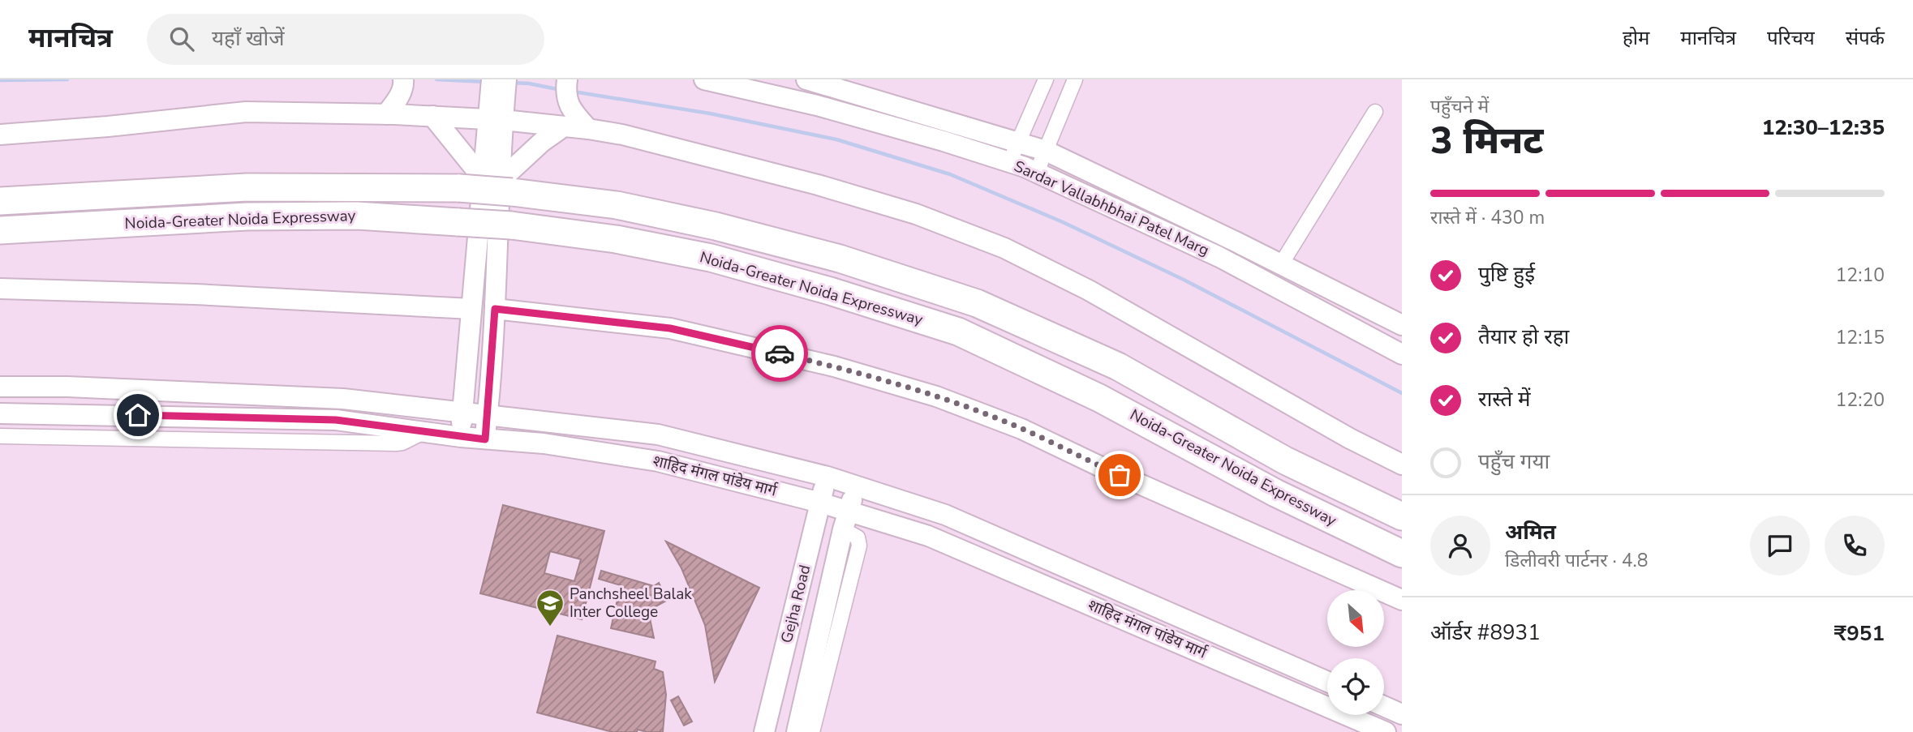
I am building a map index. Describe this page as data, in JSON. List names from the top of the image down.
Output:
{
  "streets": {
    "highway": ["Noida-Greater Noida Expressway"],
    "street": ["Sardar Vallabhbhai Patel Marg", "शाहिद मंगल पांडेय मार्ग", "Gejha Road"]
  },
  "crossings": [
    ["शाहिद मंगल पांडेय मार्ग", "Gejha Road"]
  ],
  "places": {
    "school or university": ["Panchsheel Balak Inter College"]
  },
  "north": "bottom right",
  "page": {
    "header": "मानचित्र",
    "search": "यहाँ खोजें",
    "nav": [
      "होम",
      "मानचित्र",
      "परिचय",
      "संपर्क"
    ],
    "heading": ["3 मिनट", "पहुँचने में", "12:30–12:35"],
    "panel": [
      "अमित",
      "डिलीवरी पार्टनर · 4.8",
      "ऑर्डर #8931",
      "₹951"
    ],
    "bar": "रास्ते में · 430 m",
    "list": [
      ["पुष्टि हुई", "12:10"],
      ["तैयार हो रहा", "12:15"],
      ["रास्ते में", "12:20"],
      "पहुँच गया"
    ]
  }
}
